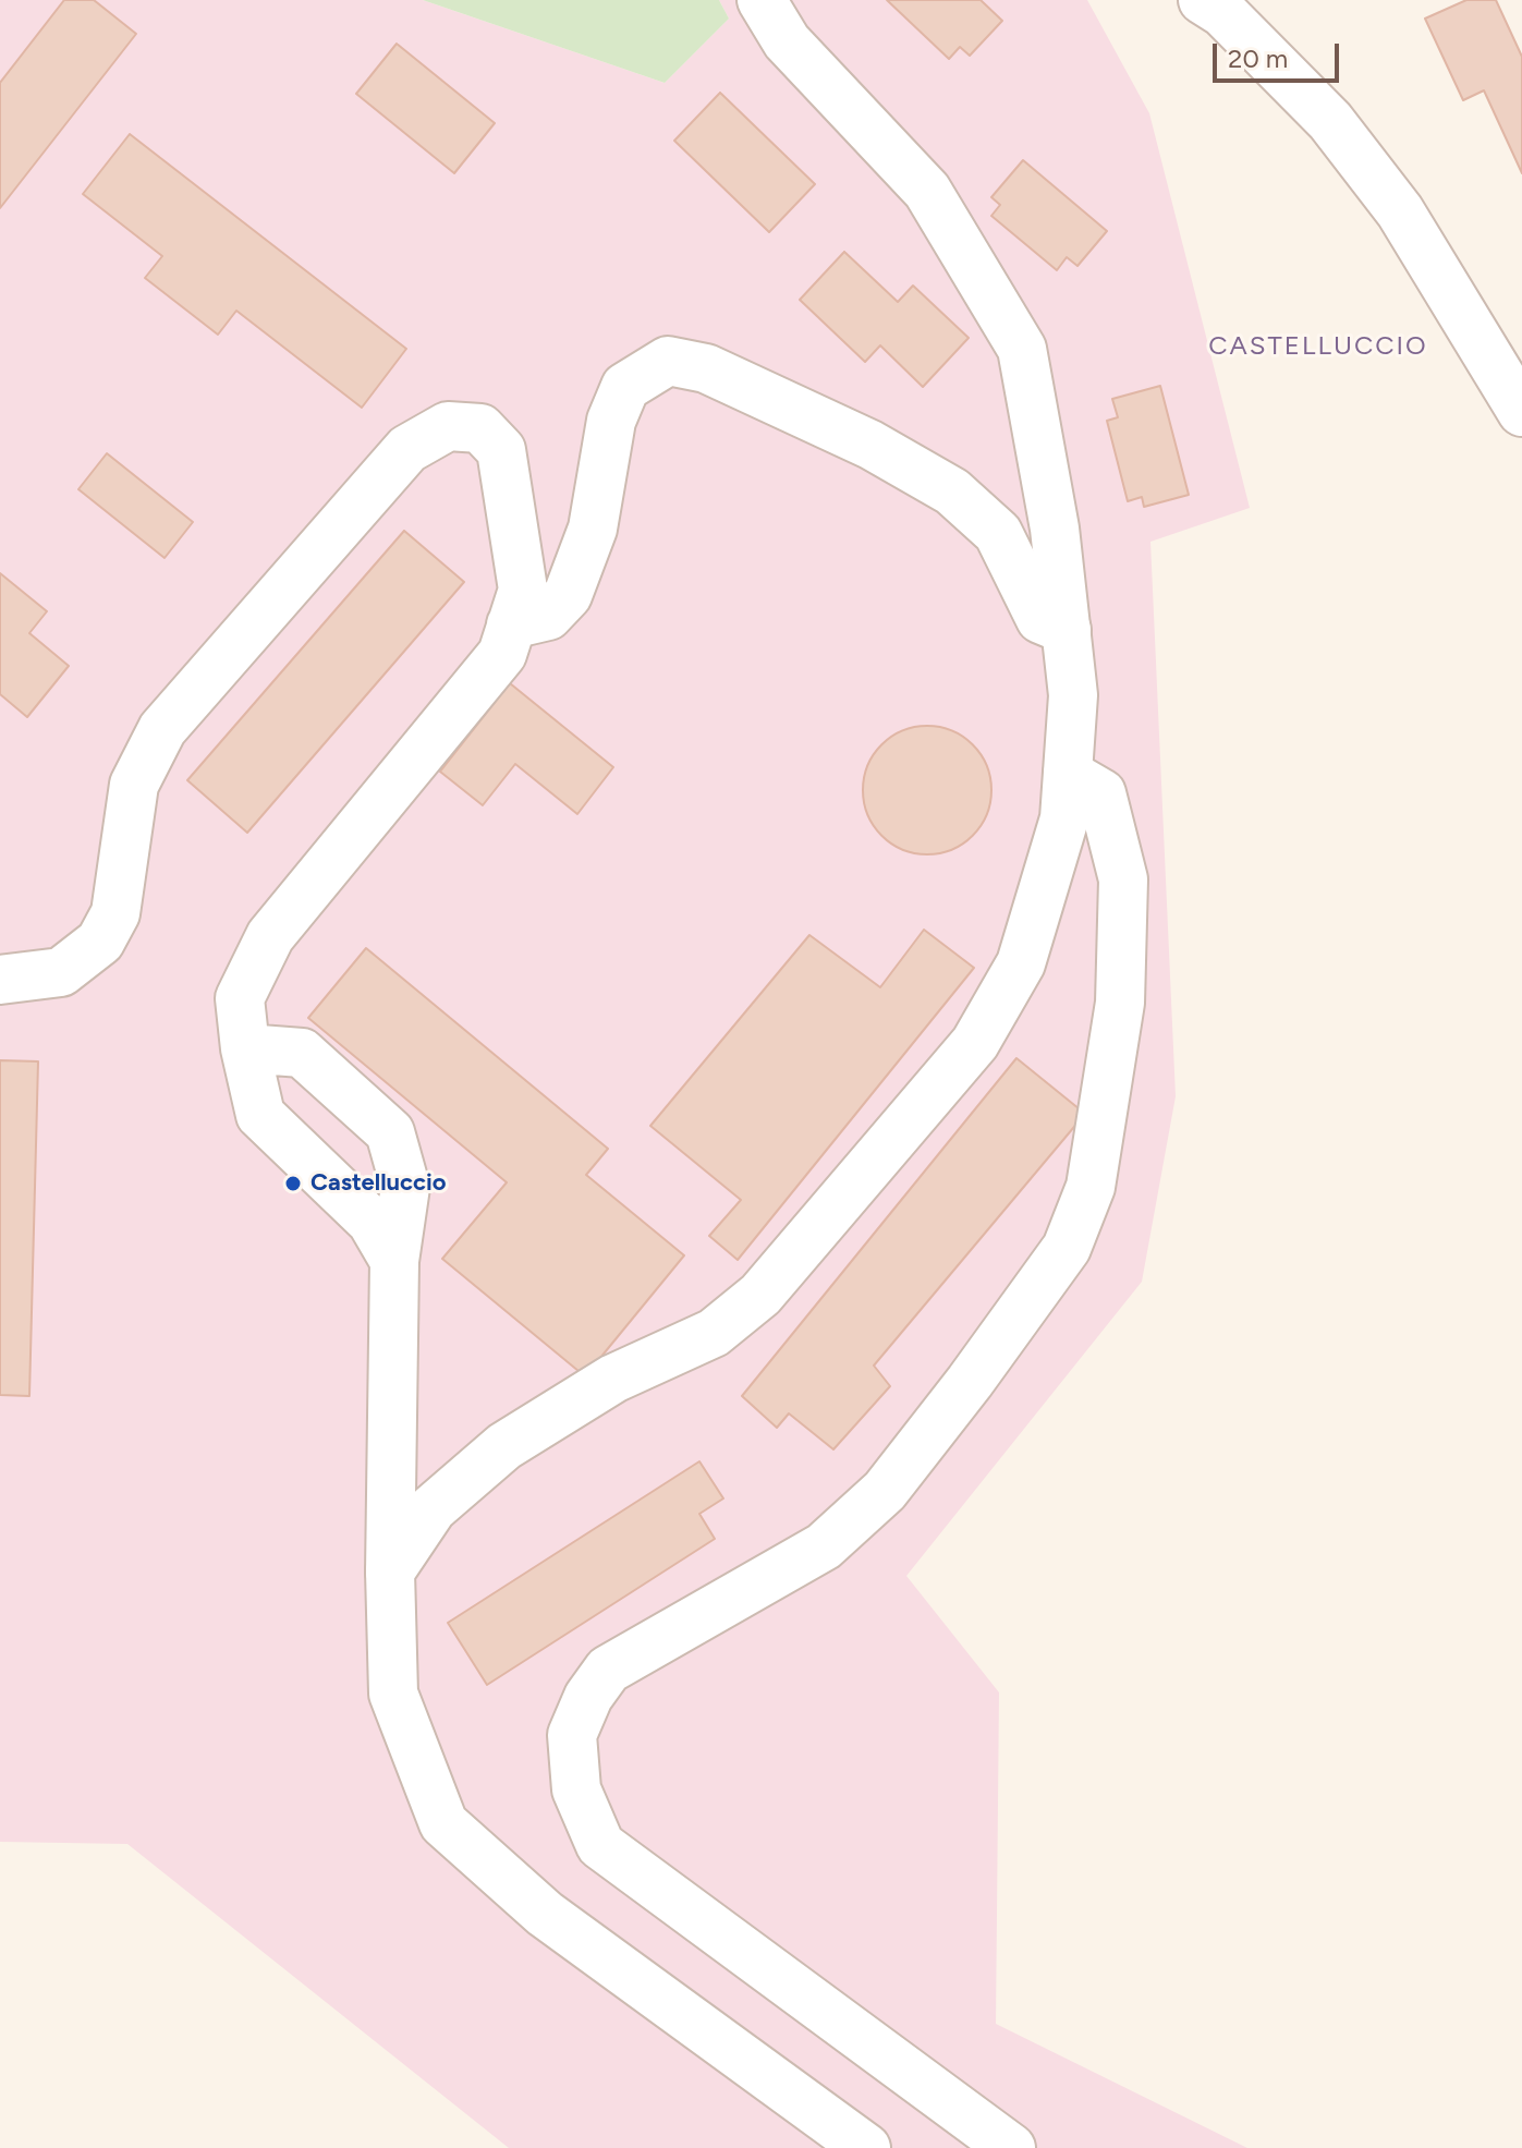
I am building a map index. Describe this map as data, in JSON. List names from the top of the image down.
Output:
{
  "districts": ["CASTELLUCCIO"],
  "places": ["Castelluccio"],
  "scale_bar": "20 m"
}
